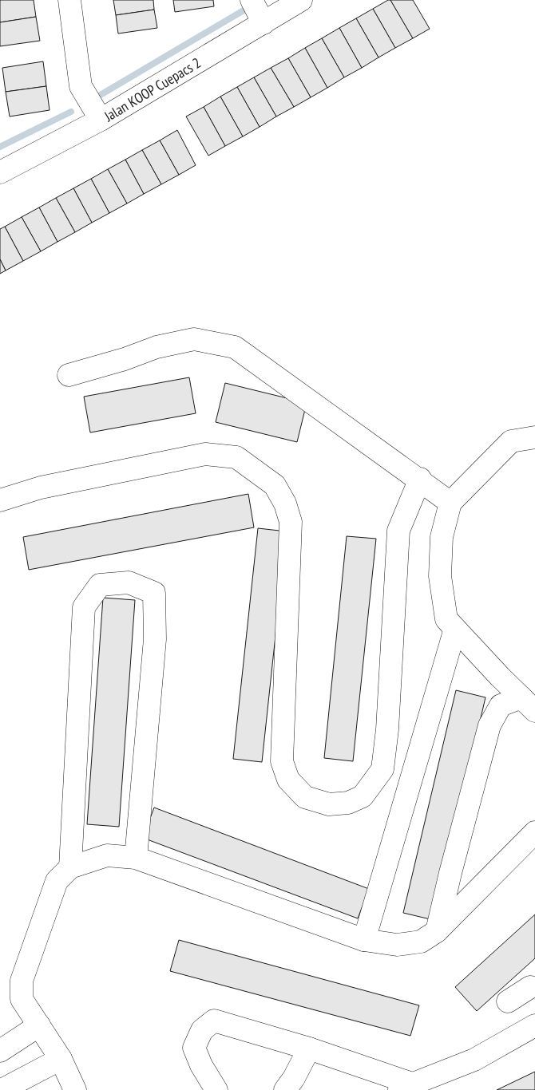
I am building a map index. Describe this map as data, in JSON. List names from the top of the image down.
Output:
{
  "streets": {
    "street": ["Jalan KOOP Cuepacs 2"]
  }
}
